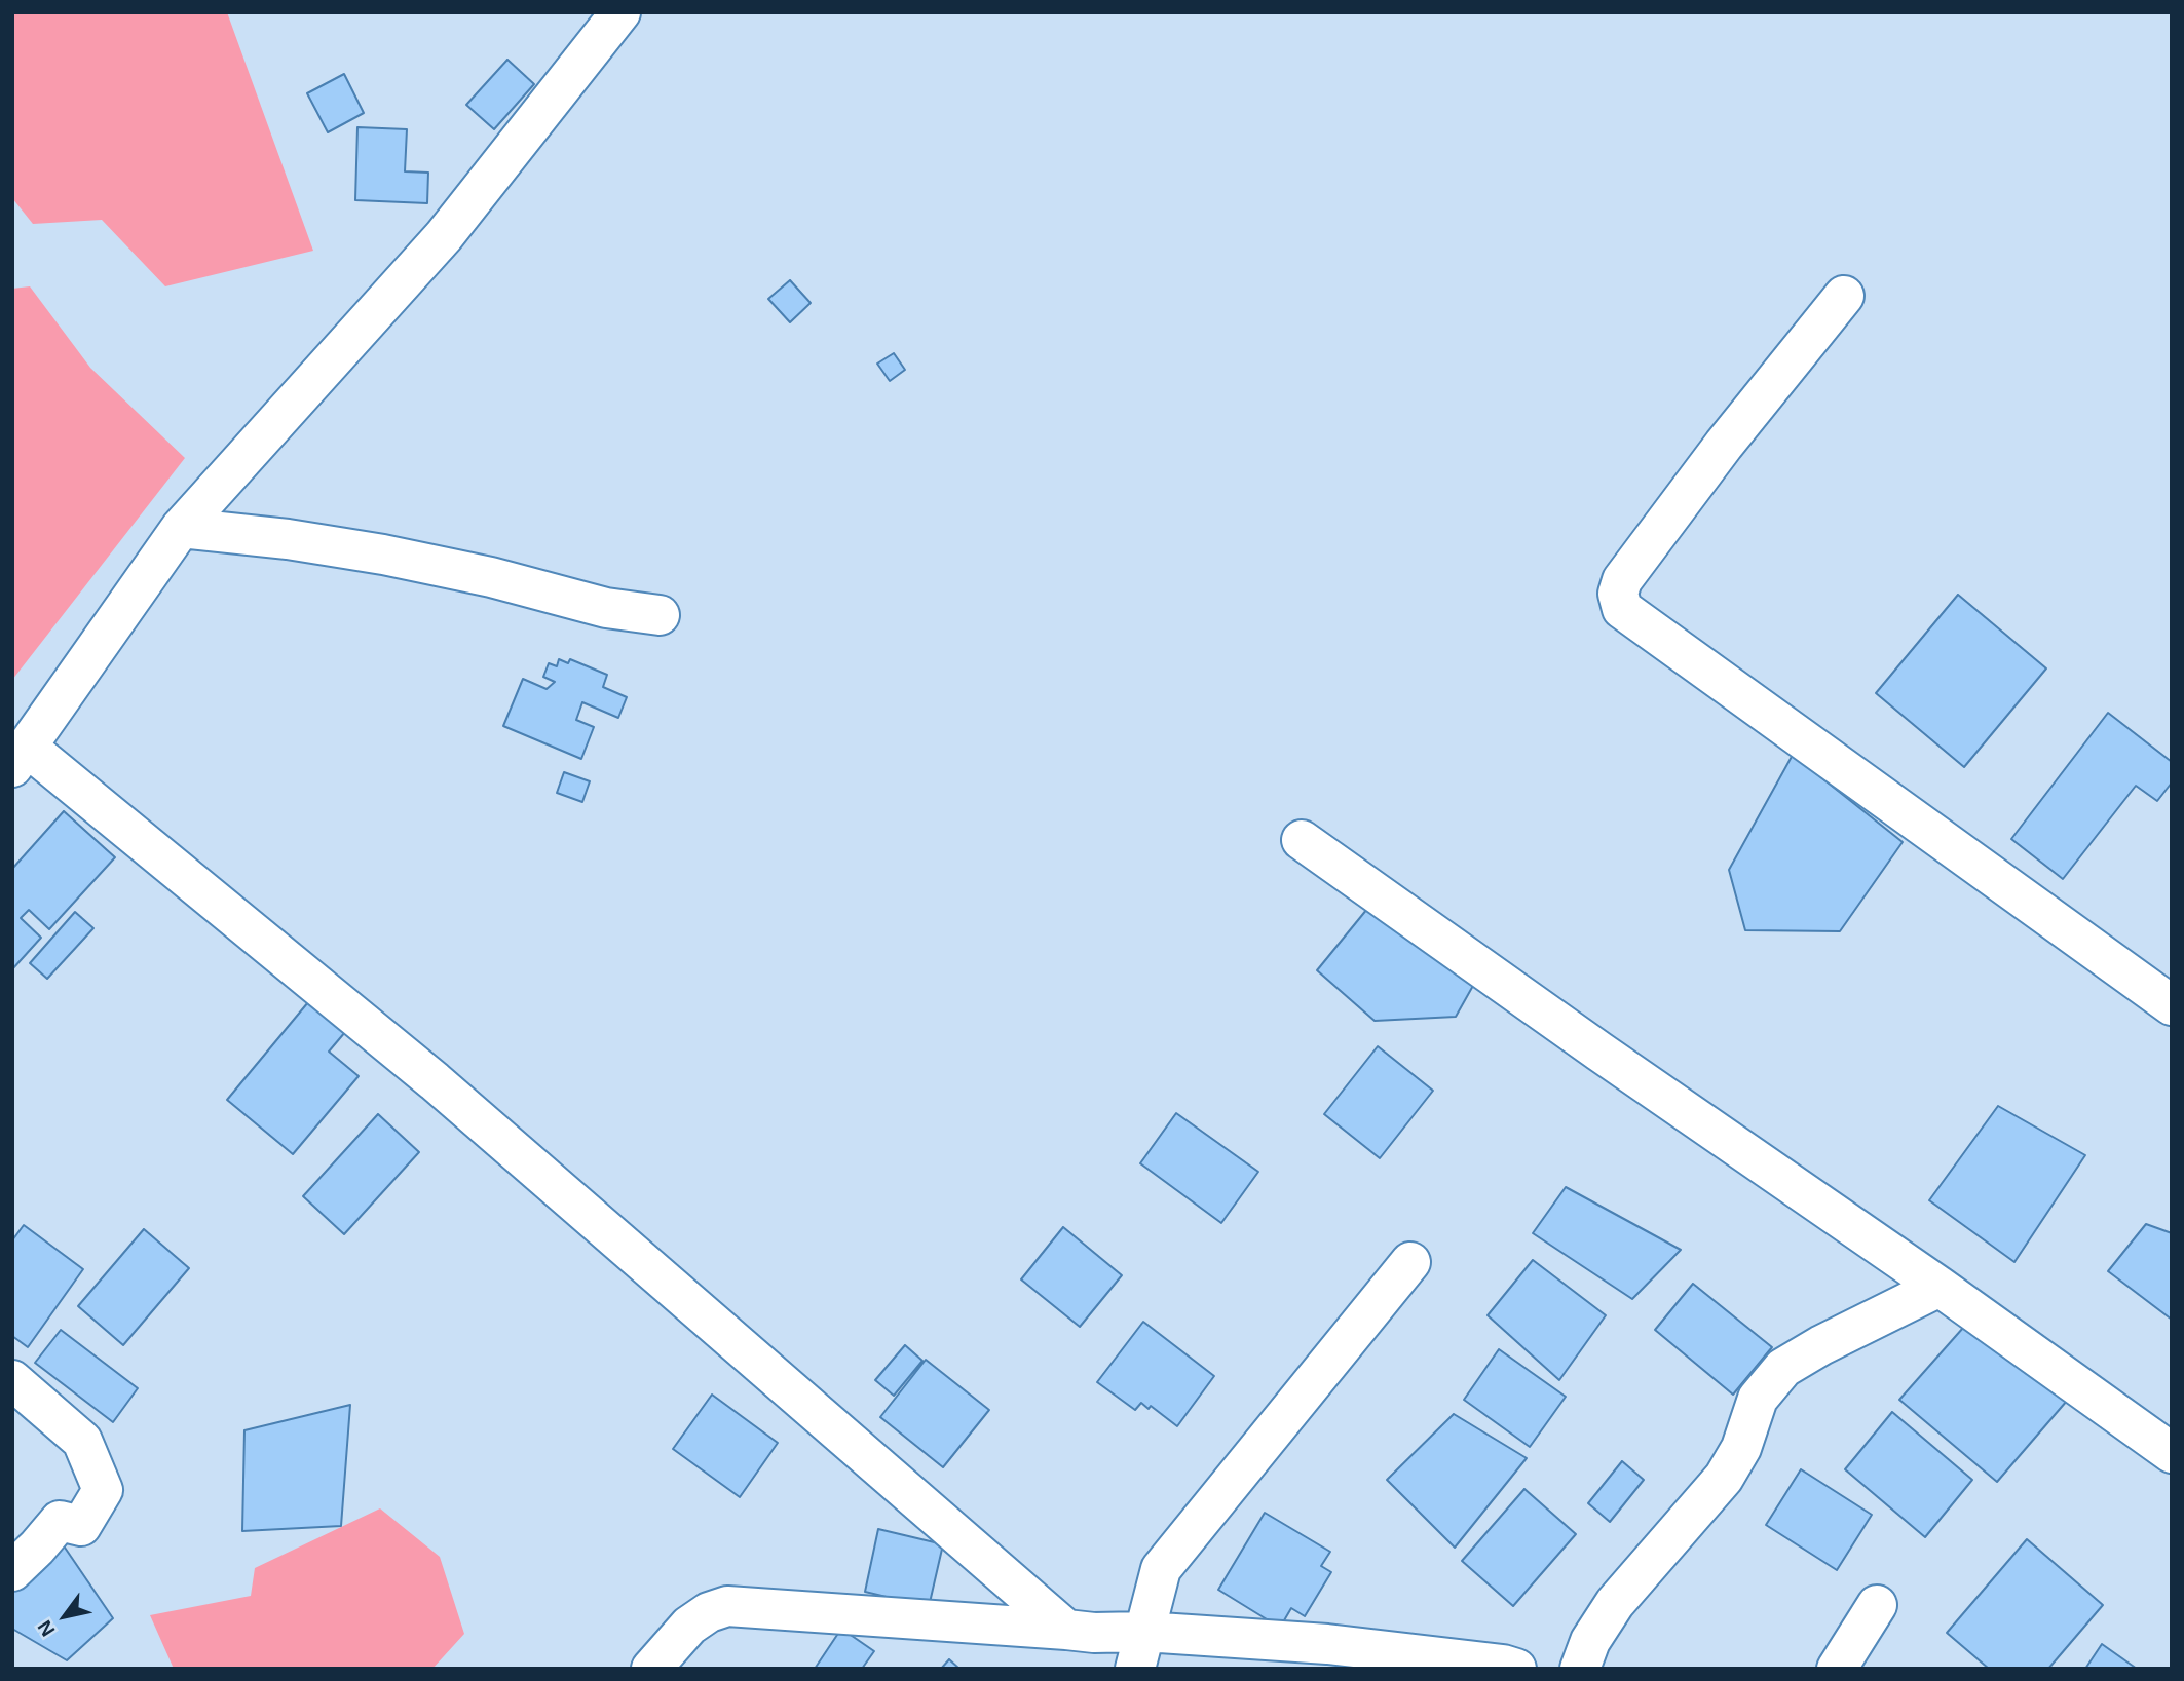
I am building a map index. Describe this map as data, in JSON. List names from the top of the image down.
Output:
{
  "north": "bottom left"
}
